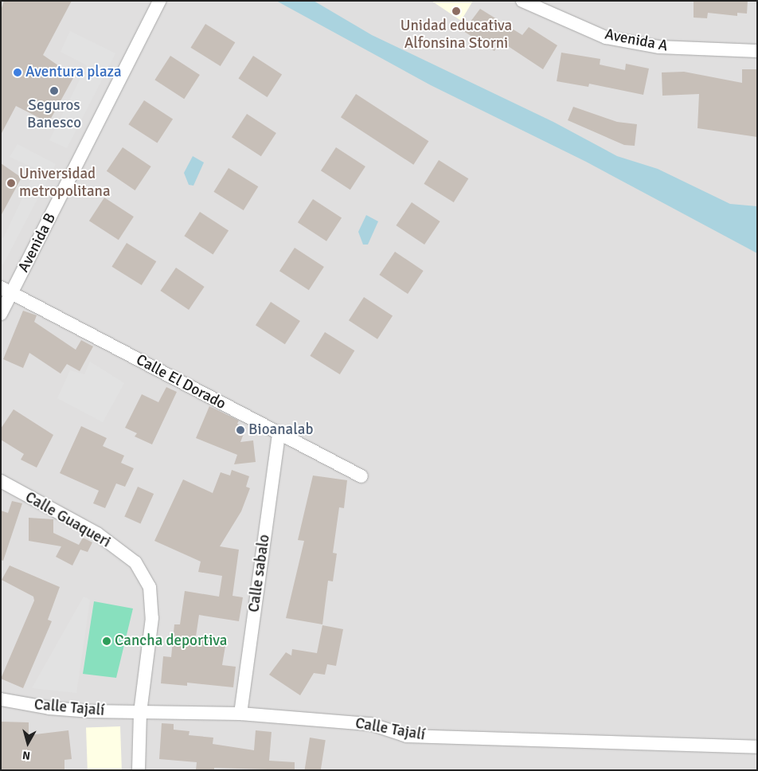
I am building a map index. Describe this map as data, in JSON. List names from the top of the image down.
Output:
{
  "streets": {
    "street": [
      "Avenida A",
      "Avenida B",
      "Calle El Dorado",
      "Calle Guaqueri",
      "Calle sabalo",
      "Calle Tajalí"
    ]
  },
  "crossings": [
    ["Avenida B", "Calle El Dorado"],
    ["Calle El Dorado", "Calle sabalo"],
    ["Calle Guaqueri", "Calle Tajalí"],
    ["Calle sabalo", "Calle Tajalí"]
  ],
  "places": [
    "Unidad educativa Alfonsina Storni",
    "Aventura plaza",
    "Seguros Banesco",
    "Universidad metropolitana",
    "Bioanalab",
    "Cancha deportiva"
  ],
  "north": "bottom"
}
